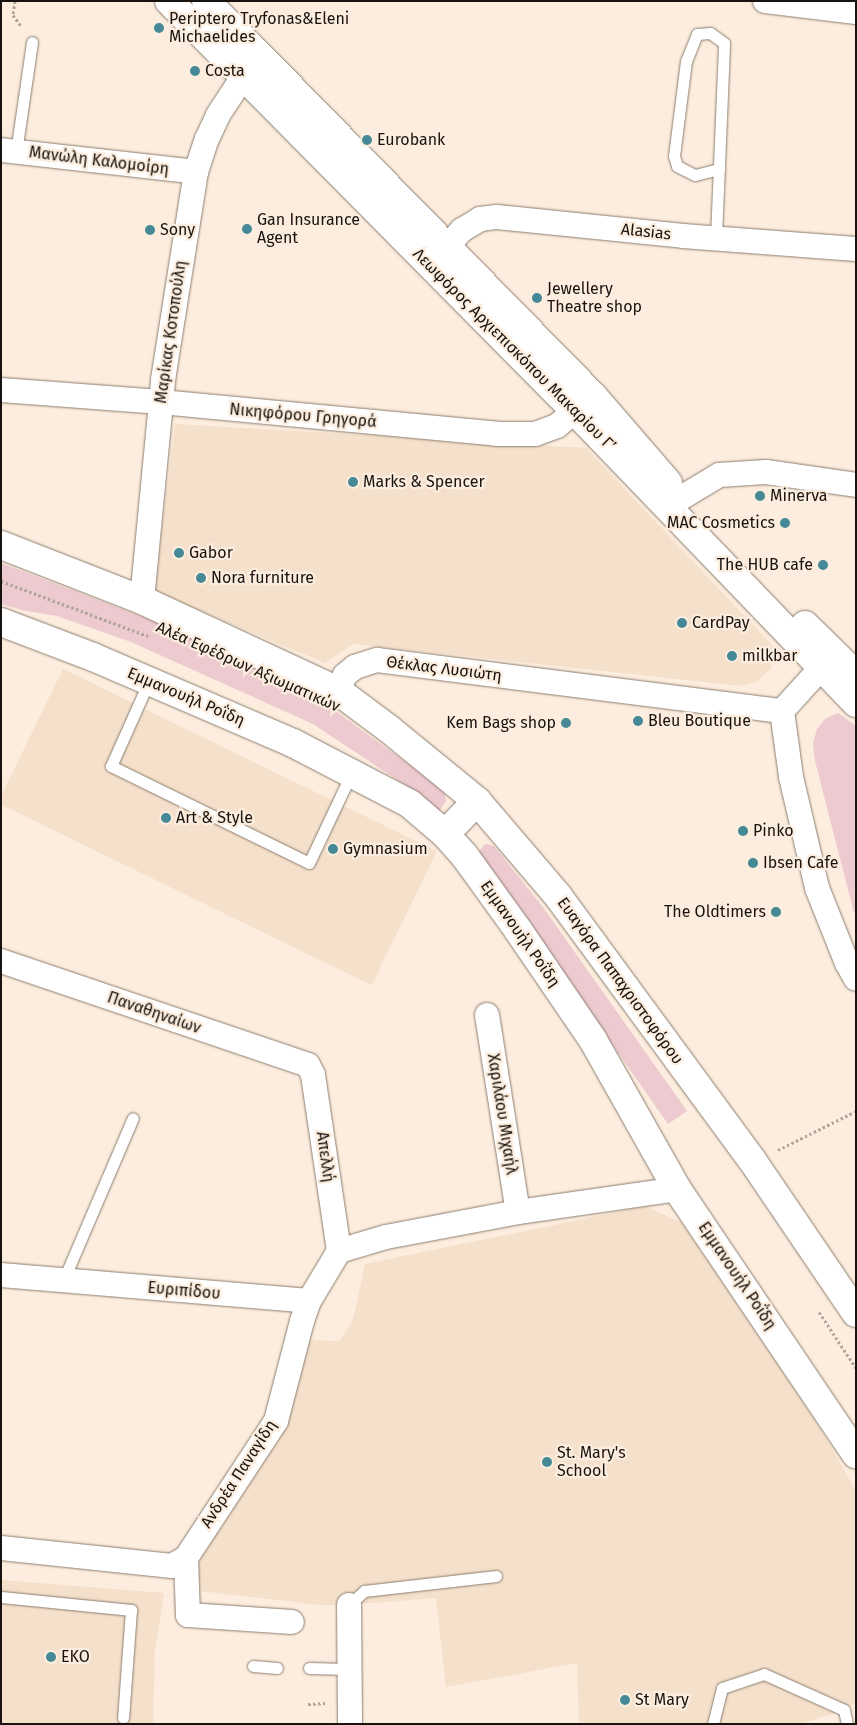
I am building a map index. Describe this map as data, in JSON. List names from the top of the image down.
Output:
{
  "streets": {
    "street": [
      "Μανώλη Καλομοίρη",
      "Alasias",
      "Μαρίκας Κοτοπούλη",
      "Λεωφόρος Αρχιεπισκόπου Μακαρίου Γ’",
      "Νικηφόρου Γρηγορά",
      "Θέκλας Λυσιώτη",
      "Εμμανουήλ Ροΐδη",
      "Ευαγόρα Παπαχριστοφόρου",
      "Παναθηναίων",
      "Χαριλάου Μιχαήλ",
      "Απελλή",
      "Ευριπίδου",
      "Ανδρέα Παναγίδη"
    ],
    "path": ["Αλέα Εφέδρων Αξιωματικών"]
  },
  "crossings": [
    ["Μανώλη Καλομοίρη", "Μαρίκας Κοτοπούλη"],
    ["Alasias", "Λεωφόρος Αρχιεπισκόπου Μακαρίου Γ’"],
    ["Μαρίκας Κοτοπούλη", "Λεωφόρος Αρχιεπισκόπου Μακαρίου Γ’"],
    ["Μαρίκας Κοτοπούλη", "Νικηφόρου Γρηγορά"],
    ["Λεωφόρος Αρχιεπισκόπου Μακαρίου Γ’", "Νικηφόρου Γρηγορά"],
    ["Θέκλας Λυσιώτη", "Ευαγόρα Παπαχριστοφόρου"],
    ["Παναθηναίων", "Απελλή"],
    ["Ευριπίδου", "Ανδρέα Παναγίδη"]
  ],
  "places": [
    "Periptero Tryfonas&Eleni Michaelides",
    "Costa",
    "Eurobank",
    "Gan Insurance Agent",
    "Sony",
    "Jewellery Theatre shop",
    "Marks & Spencer",
    "Minerva",
    "MAC Cosmetics",
    "Gabor",
    "The HUB cafe",
    "Nora furniture",
    "CardPay",
    "milkbar",
    "Bleu Boutique",
    "Kem Bags shop",
    "Art & Style",
    "Pinko",
    "Gymnasium",
    "Ibsen Cafe",
    "The Oldtimers",
    "St. Mary's School",
    "EKO",
    "St Mary"
  ]
}
